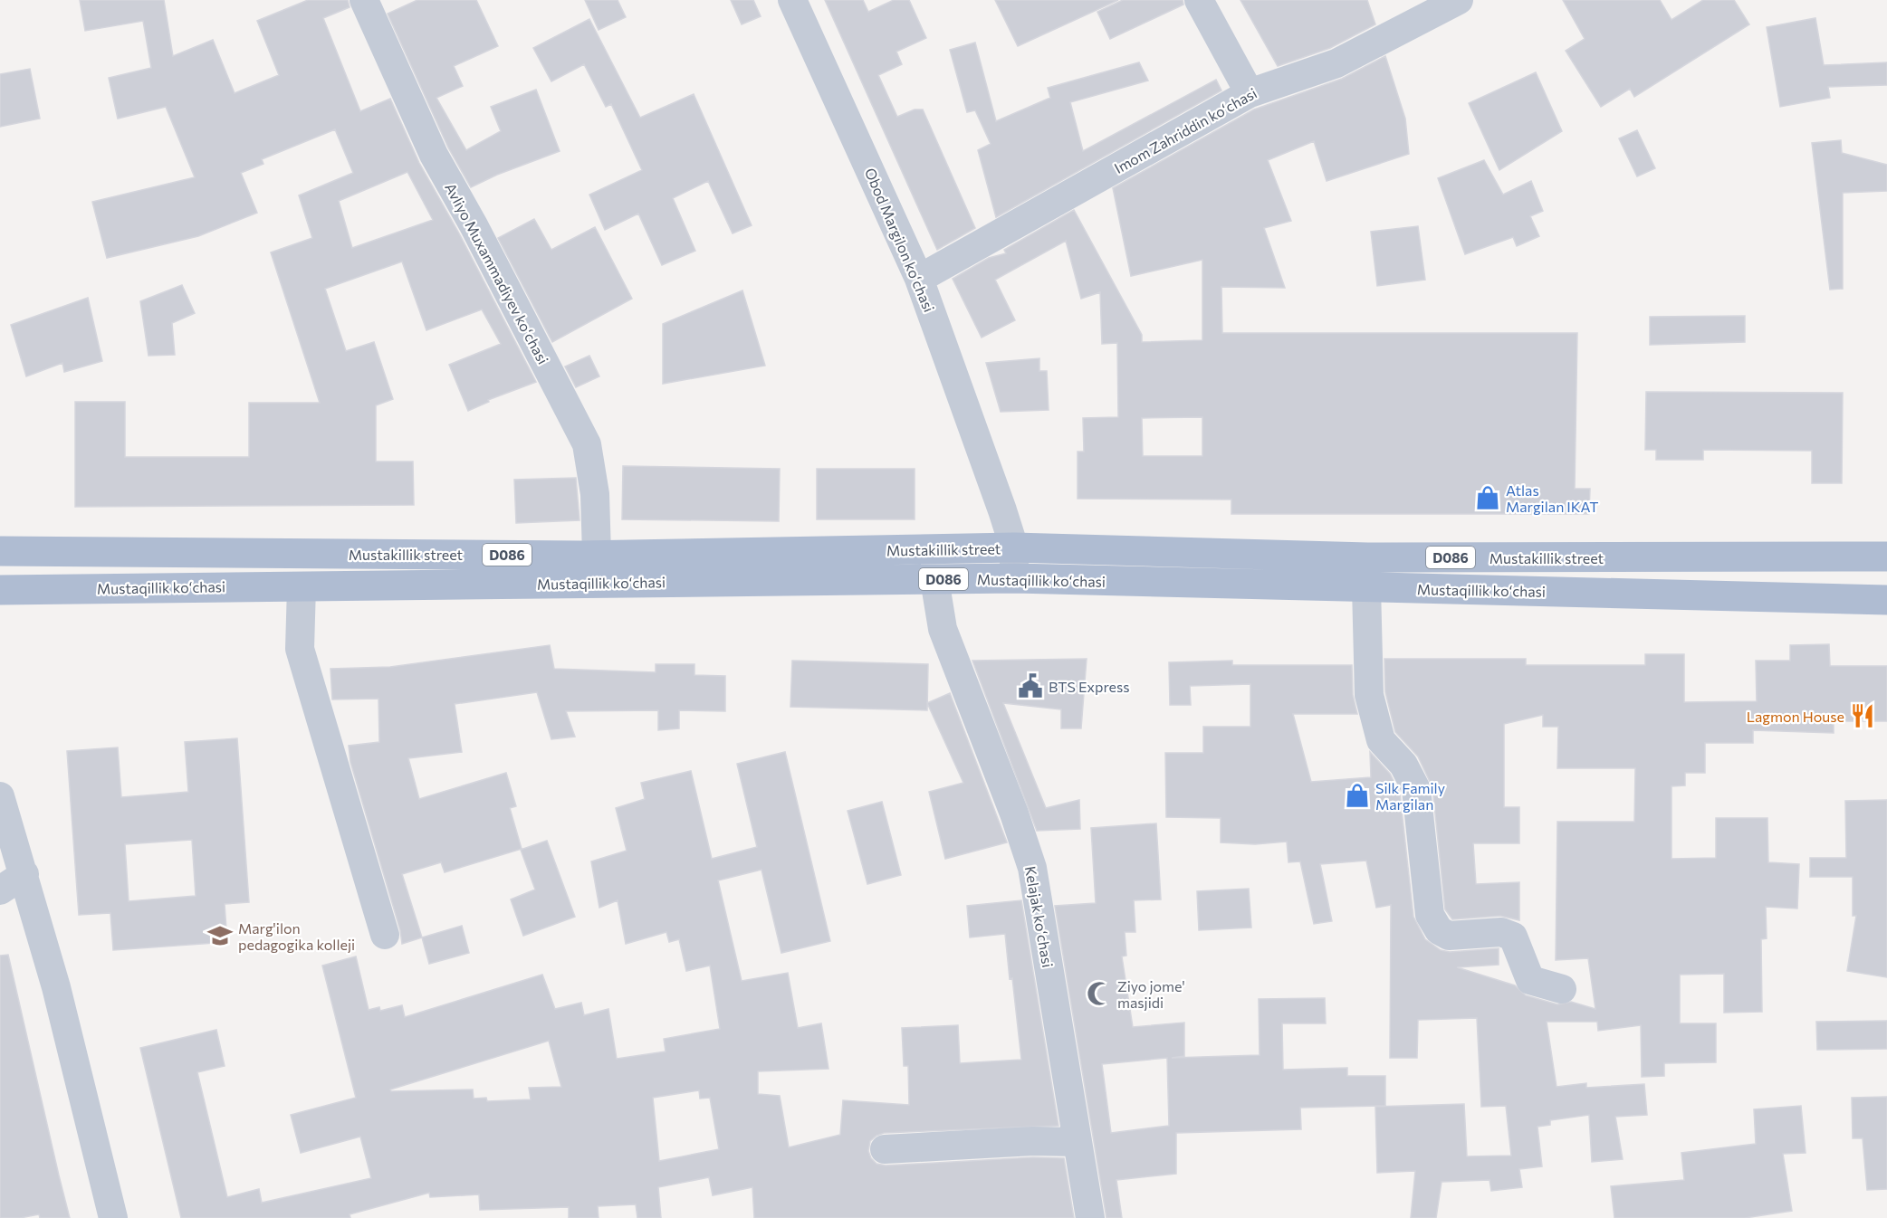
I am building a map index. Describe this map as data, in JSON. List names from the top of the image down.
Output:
{
  "streets": {
    "main road": ["Mustakillik street", "D086", "Mustaqillik koʻchasi"],
    "street": [
      "Imom Zahriddin koʻchasi",
      "Obod Margilon koʻchasi",
      "Avliyo Muxammadiyev koʻchasi",
      "Kelajak koʻchasi"
    ]
  },
  "crossings": [
    ["Imom Zahriddin koʻchasi", "Obod Margilon koʻchasi"],
    ["Obod Margilon koʻchasi", "Mustakillik street"],
    ["Obod Margilon koʻchasi", "Mustaqillik koʻchasi"],
    ["Avliyo Muxammadiyev koʻchasi", "Mustakillik street"],
    ["Mustaqillik koʻchasi", "Kelajak koʻchasi"]
  ],
  "places": {
    "shop": ["Atlas Margilan IKAT", "Silk Family Margilan"],
    "public building": ["BTS Express"],
    "restaurant": ["Lagmon House"],
    "school or university": ["Marg'ilon pedagogika kolleji"],
    "mosque": ["Ziyo jome' masjidi"]
  }
}
